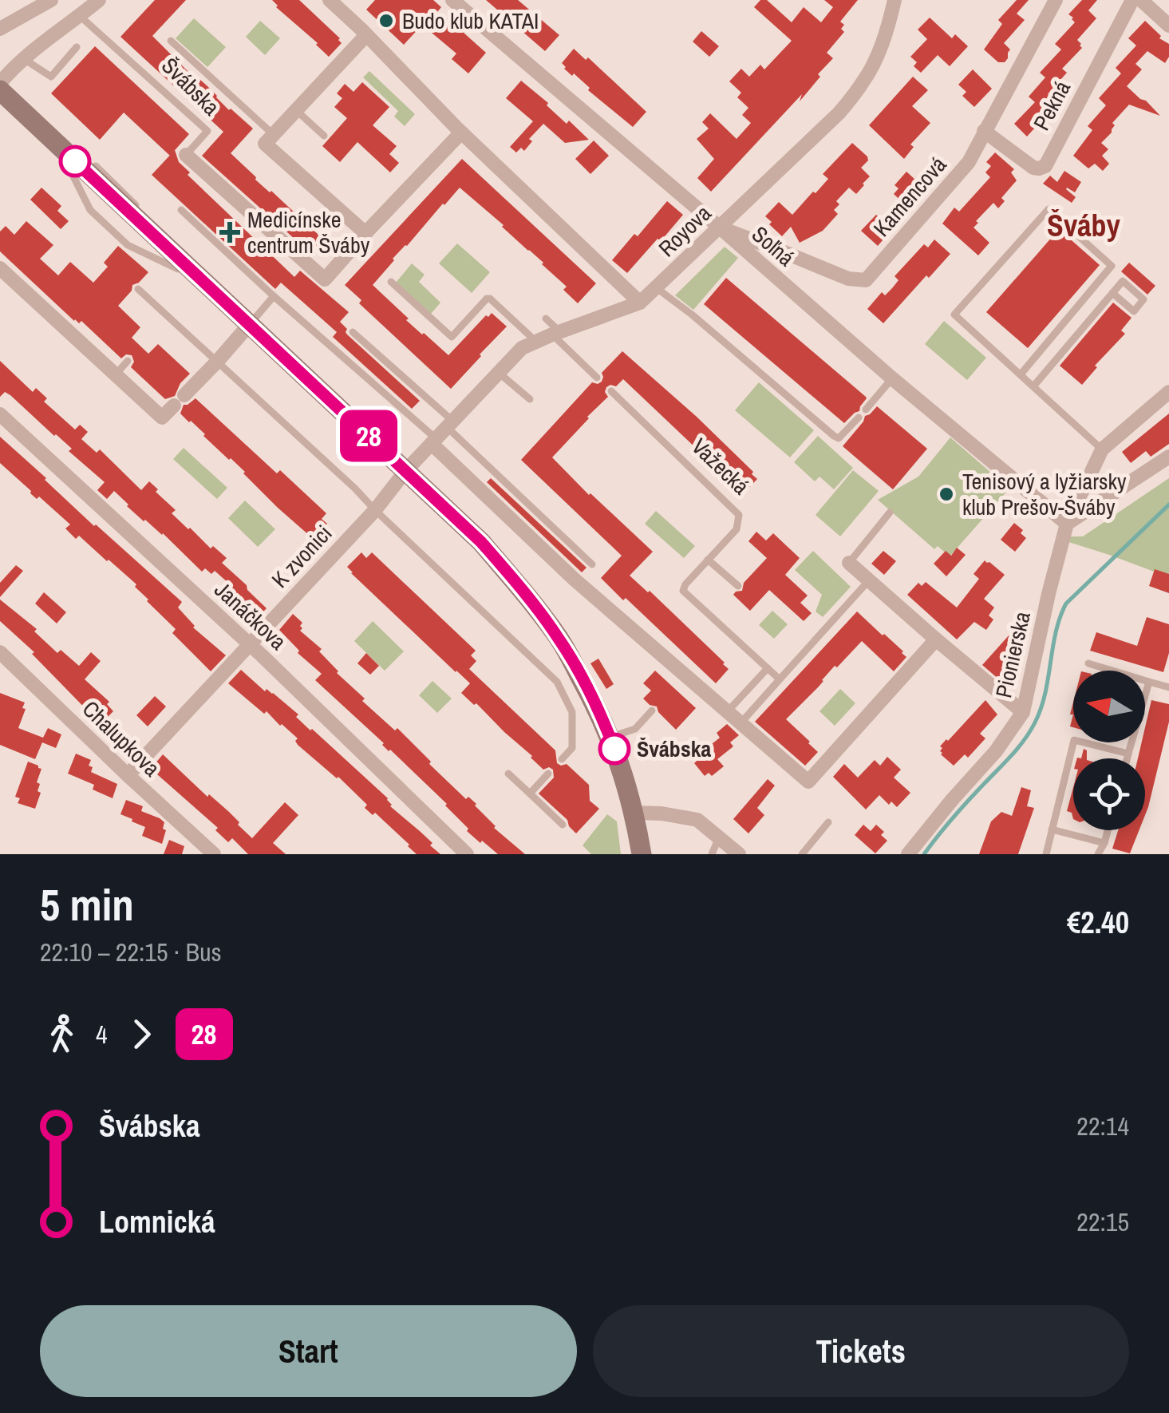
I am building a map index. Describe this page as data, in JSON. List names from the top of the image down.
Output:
{
  "streets": {
    "street": [
      "Švábska",
      "Pekná",
      "Kamencová",
      "Royova",
      "Soľná",
      "K zvonici",
      "Janáčkova",
      "Pionierska",
      "Chalupkova"
    ],
    "lane": ["Važecká"]
  },
  "crossings": [
    ["Pekná", "Kamencová"],
    ["Kamencová", "Royova"],
    ["Kamencová", "Soľná"],
    ["Royova", "Soľná"],
    ["Royova", "K zvonici"],
    ["Soľná", "Pionierska"],
    ["K zvonici", "Janáčkova"],
    ["K zvonici", "Chalupkova"]
  ],
  "districts": ["Šváby"],
  "places": {
    "other": ["Budo klub KATAI", "Tenisový a lyžiarsky klub Prešov-Šváby", "Švábska"],
    "health": ["Medicínske centrum Šváby"]
  },
  "lines": ["bus line 28"],
  "north": "left",
  "page": {
    "on_map": "28",
    "heading": ["5 min", "22:10 – 22:15 · Bus", "€2.40"],
    "legs": ["4", "28"],
    "list": [
      {
        "name": "Švábska",
        "value": "22:14"
      },
      {
        "name": "Lomnická",
        "value": "22:15"
      }
    ],
    "buttons": ["Start", "Tickets"]
  }
}
